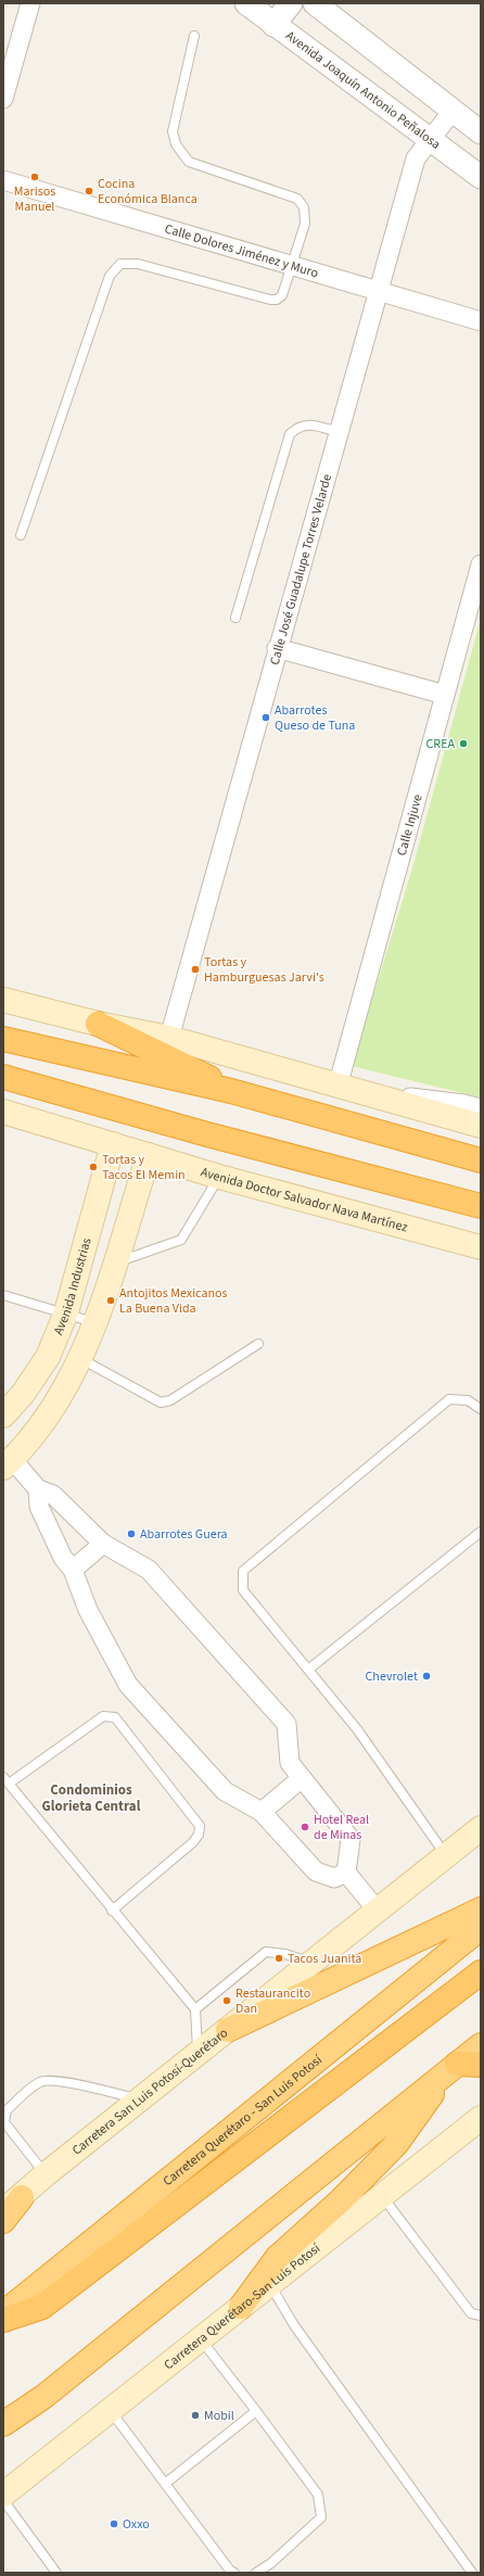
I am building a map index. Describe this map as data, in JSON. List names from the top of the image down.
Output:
{
  "streets": {
    "highway": ["Carretera Querétaro - San Luis Potosí"],
    "main road": [
      "Avenida Doctor Salvador Nava Martínez",
      "Avenida Industrias",
      "Carretera San Luis Potosí-Querétaro",
      "Carretera Querétaro-San Luis Potosí"
    ],
    "street": [
      "Avenida Joaquín Antonio Peñalosa",
      "Calle Dolores Jiménez y Muro",
      "Calle José Guadalupe Torres Velarde",
      "Calle Injuve"
    ]
  },
  "crossings": [
    ["Avenida Joaquín Antonio Peñalosa", "Calle José Guadalupe Torres Velarde"],
    ["Calle Dolores Jiménez y Muro", "Calle José Guadalupe Torres Velarde"],
    ["Avenida Doctor Salvador Nava Martínez", "Avenida Industrias"]
  ],
  "districts": ["Condominios Glorieta Central"],
  "places": [
    "Marisos Manuel",
    "Cocina Económica Blanca",
    "Abarrotes Queso de Tuna",
    "CREA",
    "Tortas y Hamburguesas Jarvi's",
    "Tortas y Tacos El Memin",
    "Antojitos Mexicanos La Buena Vida",
    "Abarrotes Guera",
    "Chevrolet",
    "Hotel Real de Minas",
    "Tacos Juanita",
    "Restaurancito Dan",
    "Mobil",
    "Oxxo"
  ]
}
